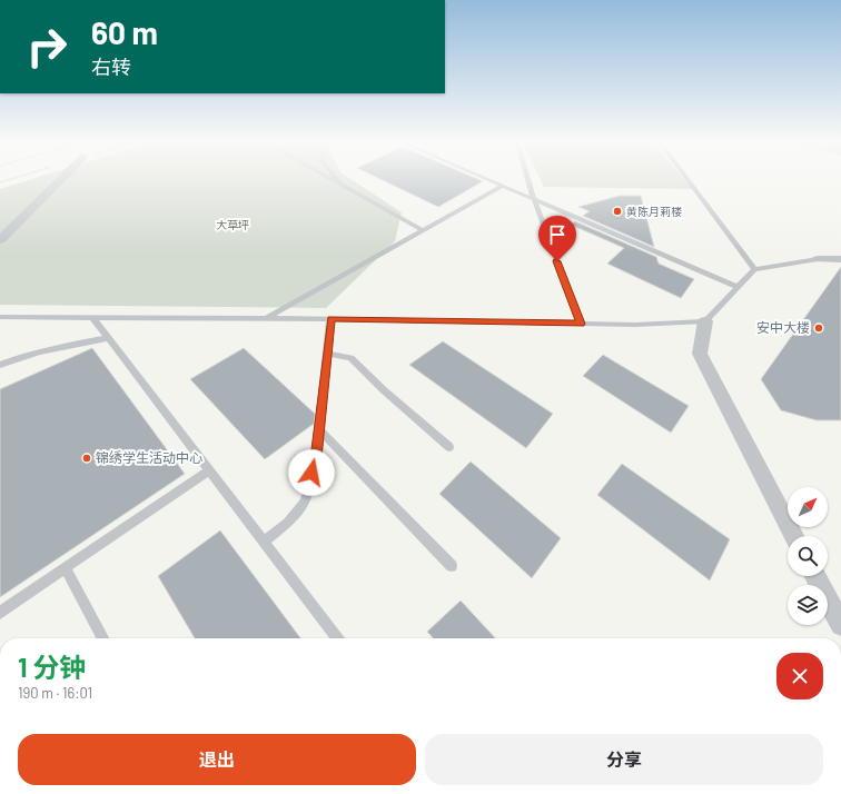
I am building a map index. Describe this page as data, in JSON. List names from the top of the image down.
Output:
{
  "parks": ["大草坪"],
  "places": ["黄陈月莉楼", "安中大楼", "锦绣学生活动中心"],
  "north": "top right",
  "page": {
    "turn": ["60 m", "右转"],
    "heading": ["1 分钟", "190 m · 16:01"],
    "buttons": ["退出", "分享"]
  }
}
